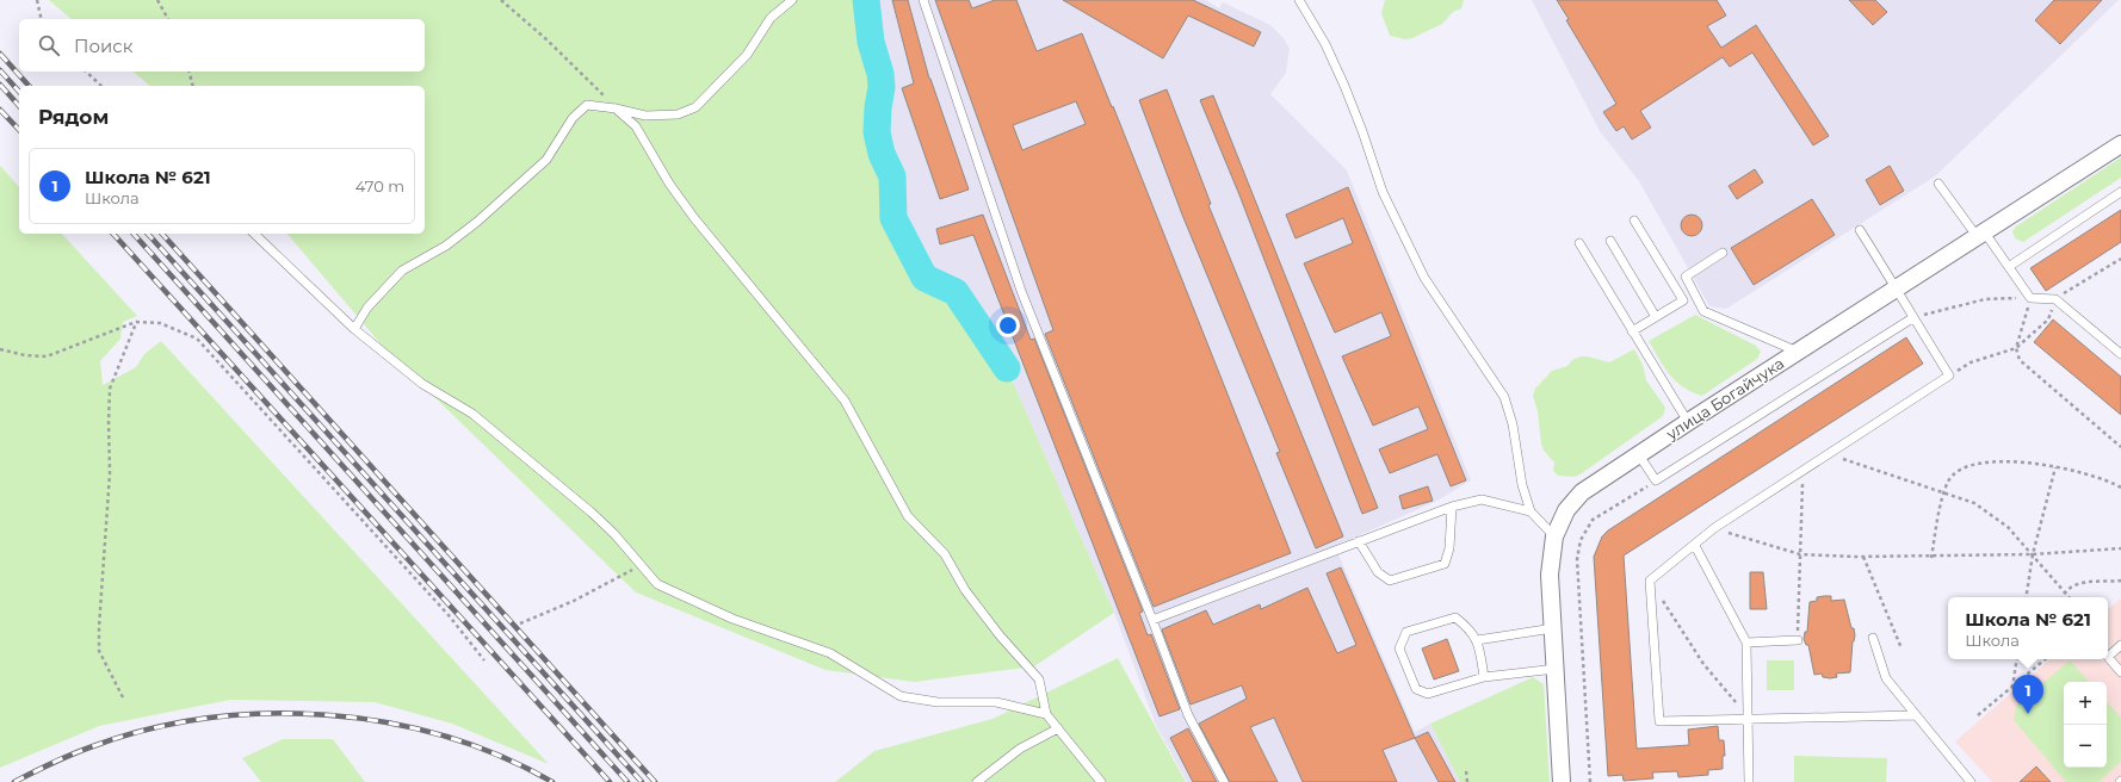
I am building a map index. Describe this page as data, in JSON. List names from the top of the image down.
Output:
{
  "streets": {
    "street": ["улица Богайчука"]
  },
  "page": {
    "search": "Поиск",
    "heading": "Рядом",
    "list": [
      {
        "mark": "1",
        "name": "Школа № 621",
        "note": "Школа",
        "value": "470 m"
      }
    ],
    "popup": ["Школа № 621", "Школа"],
    "pins": "1",
    "map_buttons": ["+", "−"]
  }
}
